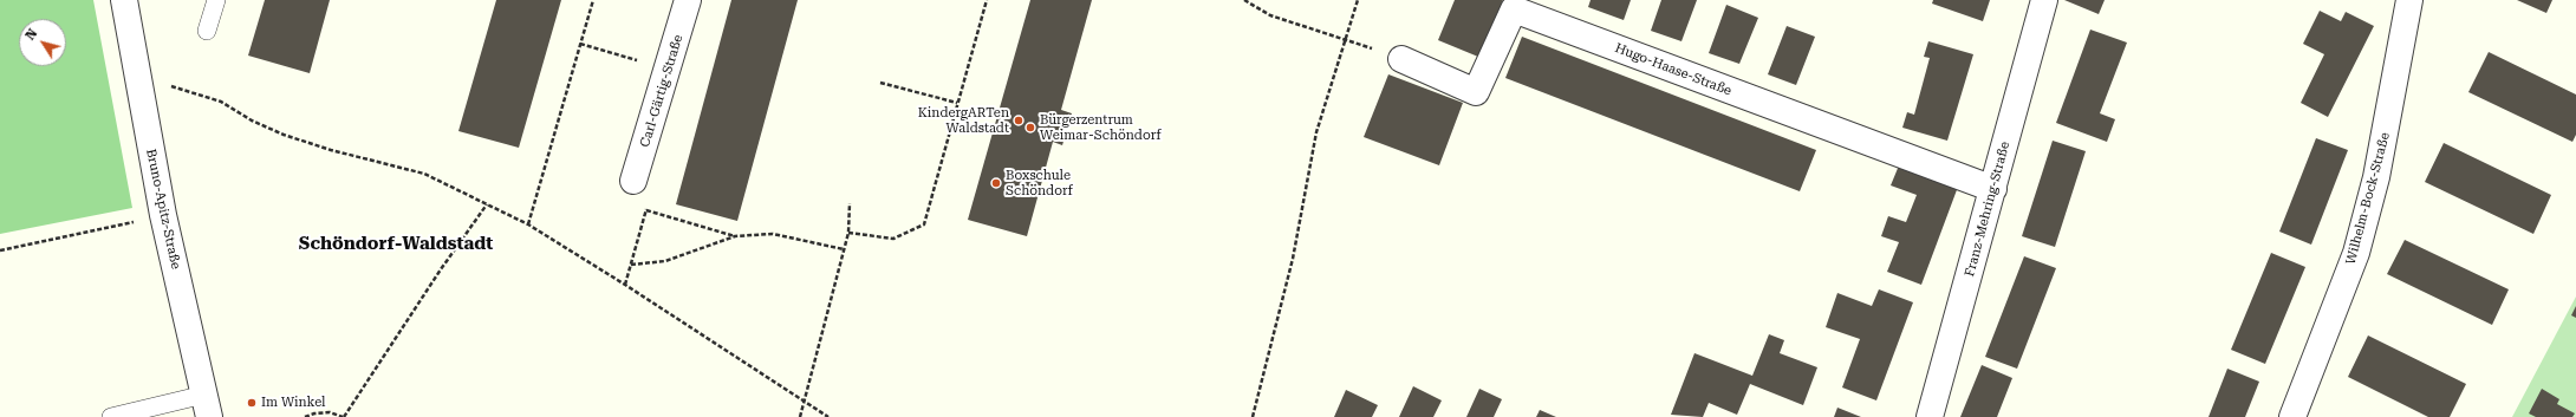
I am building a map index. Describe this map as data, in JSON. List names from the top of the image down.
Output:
{
  "streets": {
    "street": [
      "Hugo-Haase-Straße",
      "Carl-Gärtig-Straße",
      "Wilhelm-Bock-Straße",
      "Bruno-Apitz-Straße",
      "Franz-Mehring-Straße"
    ]
  },
  "crossings": [
    ["Hugo-Haase-Straße", "Franz-Mehring-Straße"]
  ],
  "districts": ["Schöndorf-Waldstadt"],
  "places": [
    "KindergARTen Waldstadt",
    "Bürgerzentrum Weimar-Schöndorf",
    "Boxschule Schöndorf",
    "Im Winkel"
  ],
  "north": "top left"
}
